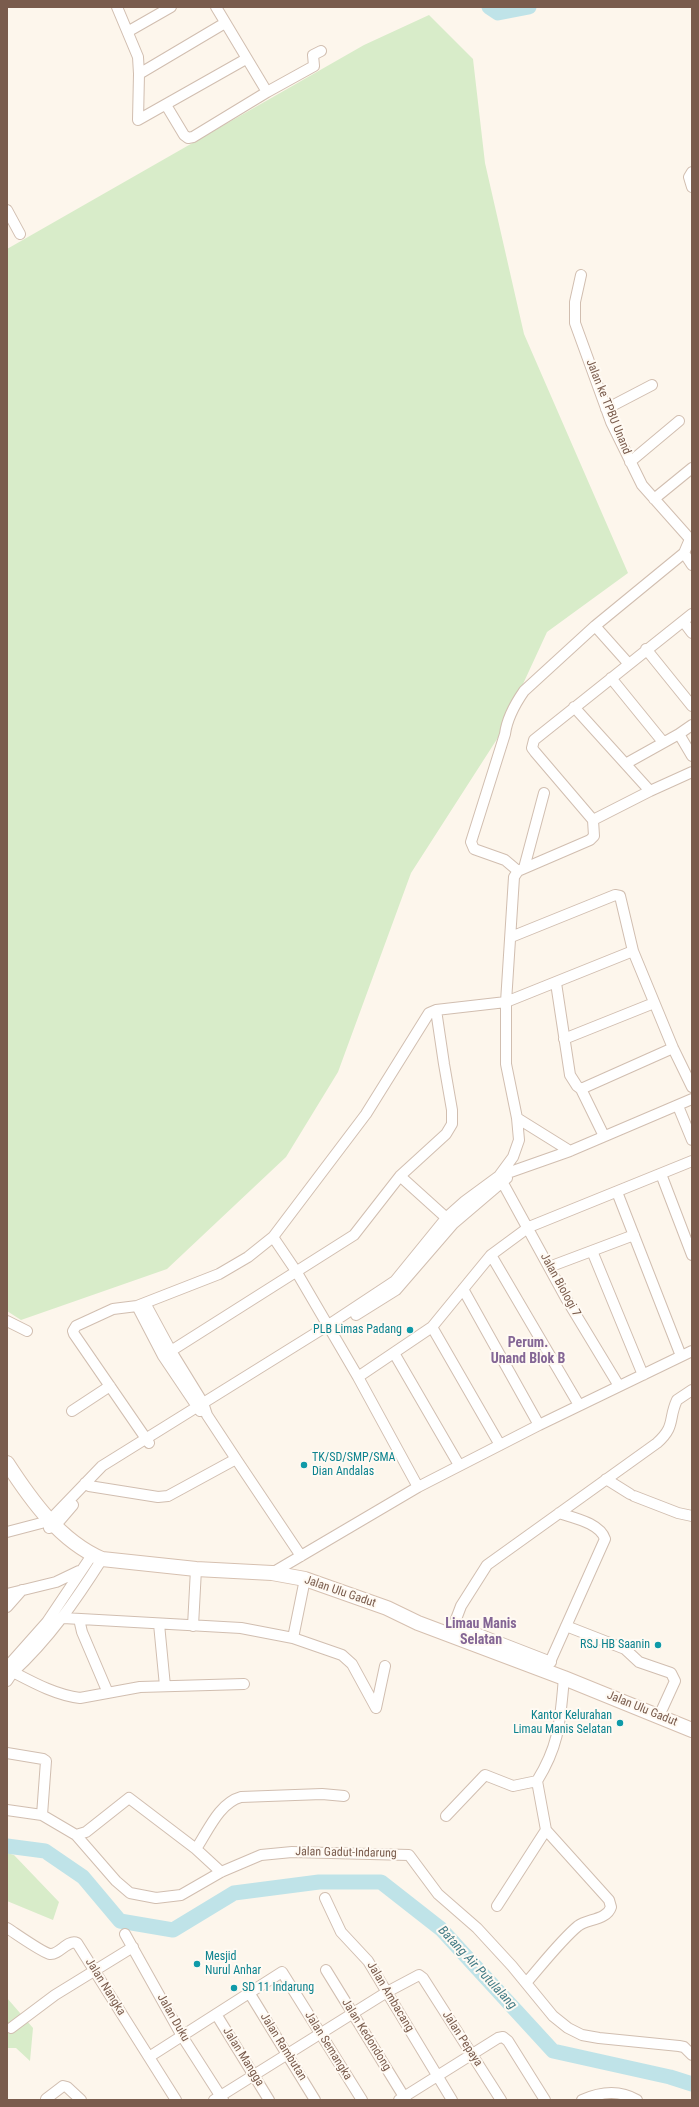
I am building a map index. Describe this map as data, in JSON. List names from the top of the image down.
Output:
{
  "streets": {
    "street": [
      "Jalan ke TPBU Unand",
      "Jalan Biologi 7",
      "Jalan Ulu Gadut",
      "Jalan Gadut-Indarung",
      "Jalan Nangka",
      "Jalan Ambacang",
      "Jalan Duku",
      "Jalan Kedondong",
      "Jalan Pepaya",
      "Jalan Semangka",
      "Jalan Rambutan",
      "Jalan Mangga"
    ]
  },
  "crossings": [
    ["Jalan Ambacang", "Jalan Pepaya"],
    ["Jalan Semangka", "Jalan Rambutan"]
  ],
  "districts": ["Perum. Unand Blok B", "Limau Manis Selatan"],
  "water": ["Batang Air Putulalang"],
  "places": [
    "PLB Limas Padang",
    "TK/SD/SMP/SMA Dian Andalas",
    "RSJ HB Saanin",
    "Kantor Kelurahan Limau Manis Selatan",
    "Mesjid Nurul Anhar",
    "SD 11 Indarung"
  ]
}
